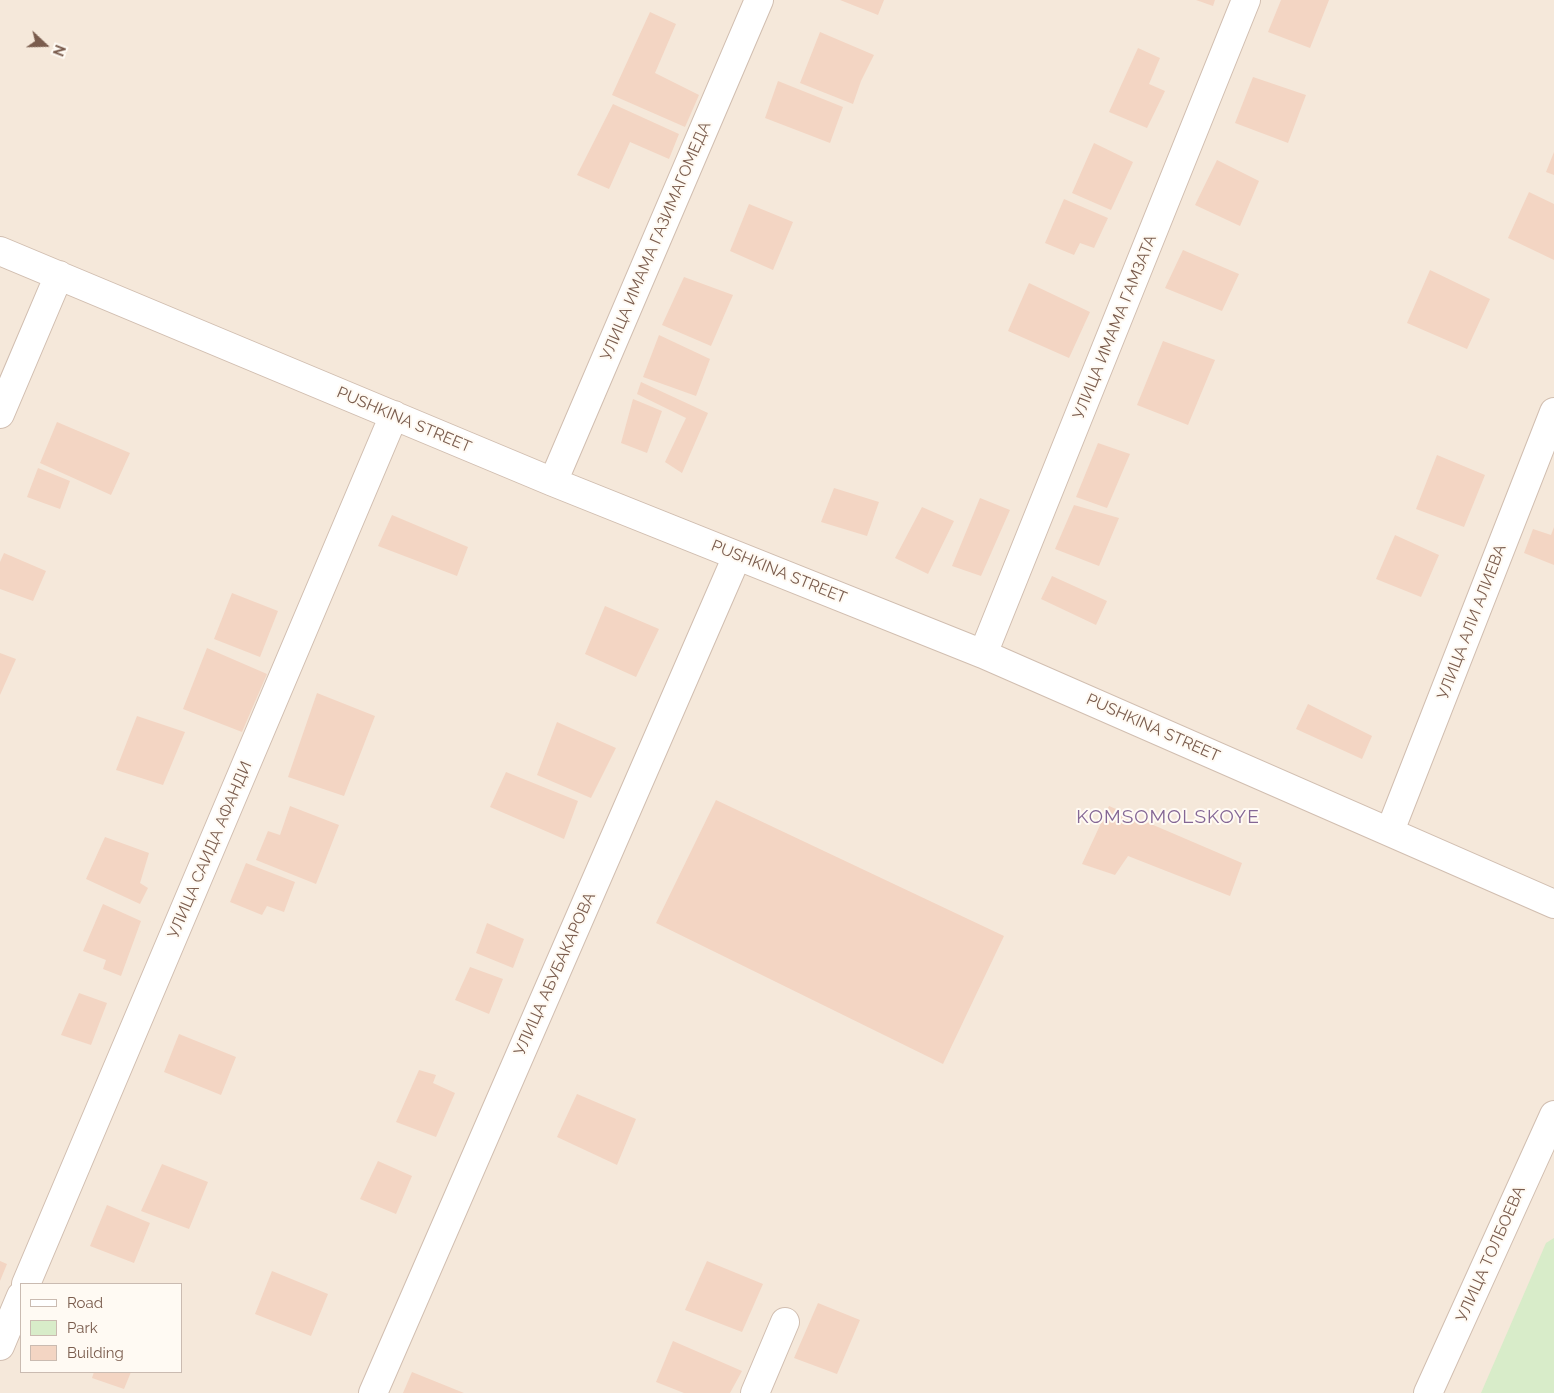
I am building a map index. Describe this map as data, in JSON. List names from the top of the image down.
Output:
{
  "streets": {
    "street": [
      "УЛИЦА ИМАМА ГАЗИМАГОМЕДА",
      "УЛИЦА ИМАМА ГАМЗАТА",
      "PUSHKINA STREET",
      "УЛИЦА АЛИ АЛИЕВА",
      "УЛИЦА САИДА АФАНДИ",
      "УЛИЦА АБУБАКАРОВА",
      "УЛИЦА ТОЛБОЕВА"
    ]
  },
  "crossings": [
    ["УЛИЦА ИМАМА ГАЗИМАГОМЕДА", "PUSHKINA STREET"],
    ["УЛИЦА ИМАМА ГАМЗАТА", "PUSHKINA STREET"],
    ["PUSHKINA STREET", "УЛИЦА АЛИ АЛИЕВА"],
    ["PUSHKINA STREET", "УЛИЦА САИДА АФАНДИ"],
    ["PUSHKINA STREET", "УЛИЦА АБУБАКАРОВА"]
  ],
  "districts": ["KOMSOMOLSKOYE"],
  "legend": ["Road", "Park", "Building"],
  "north": "right"
}
